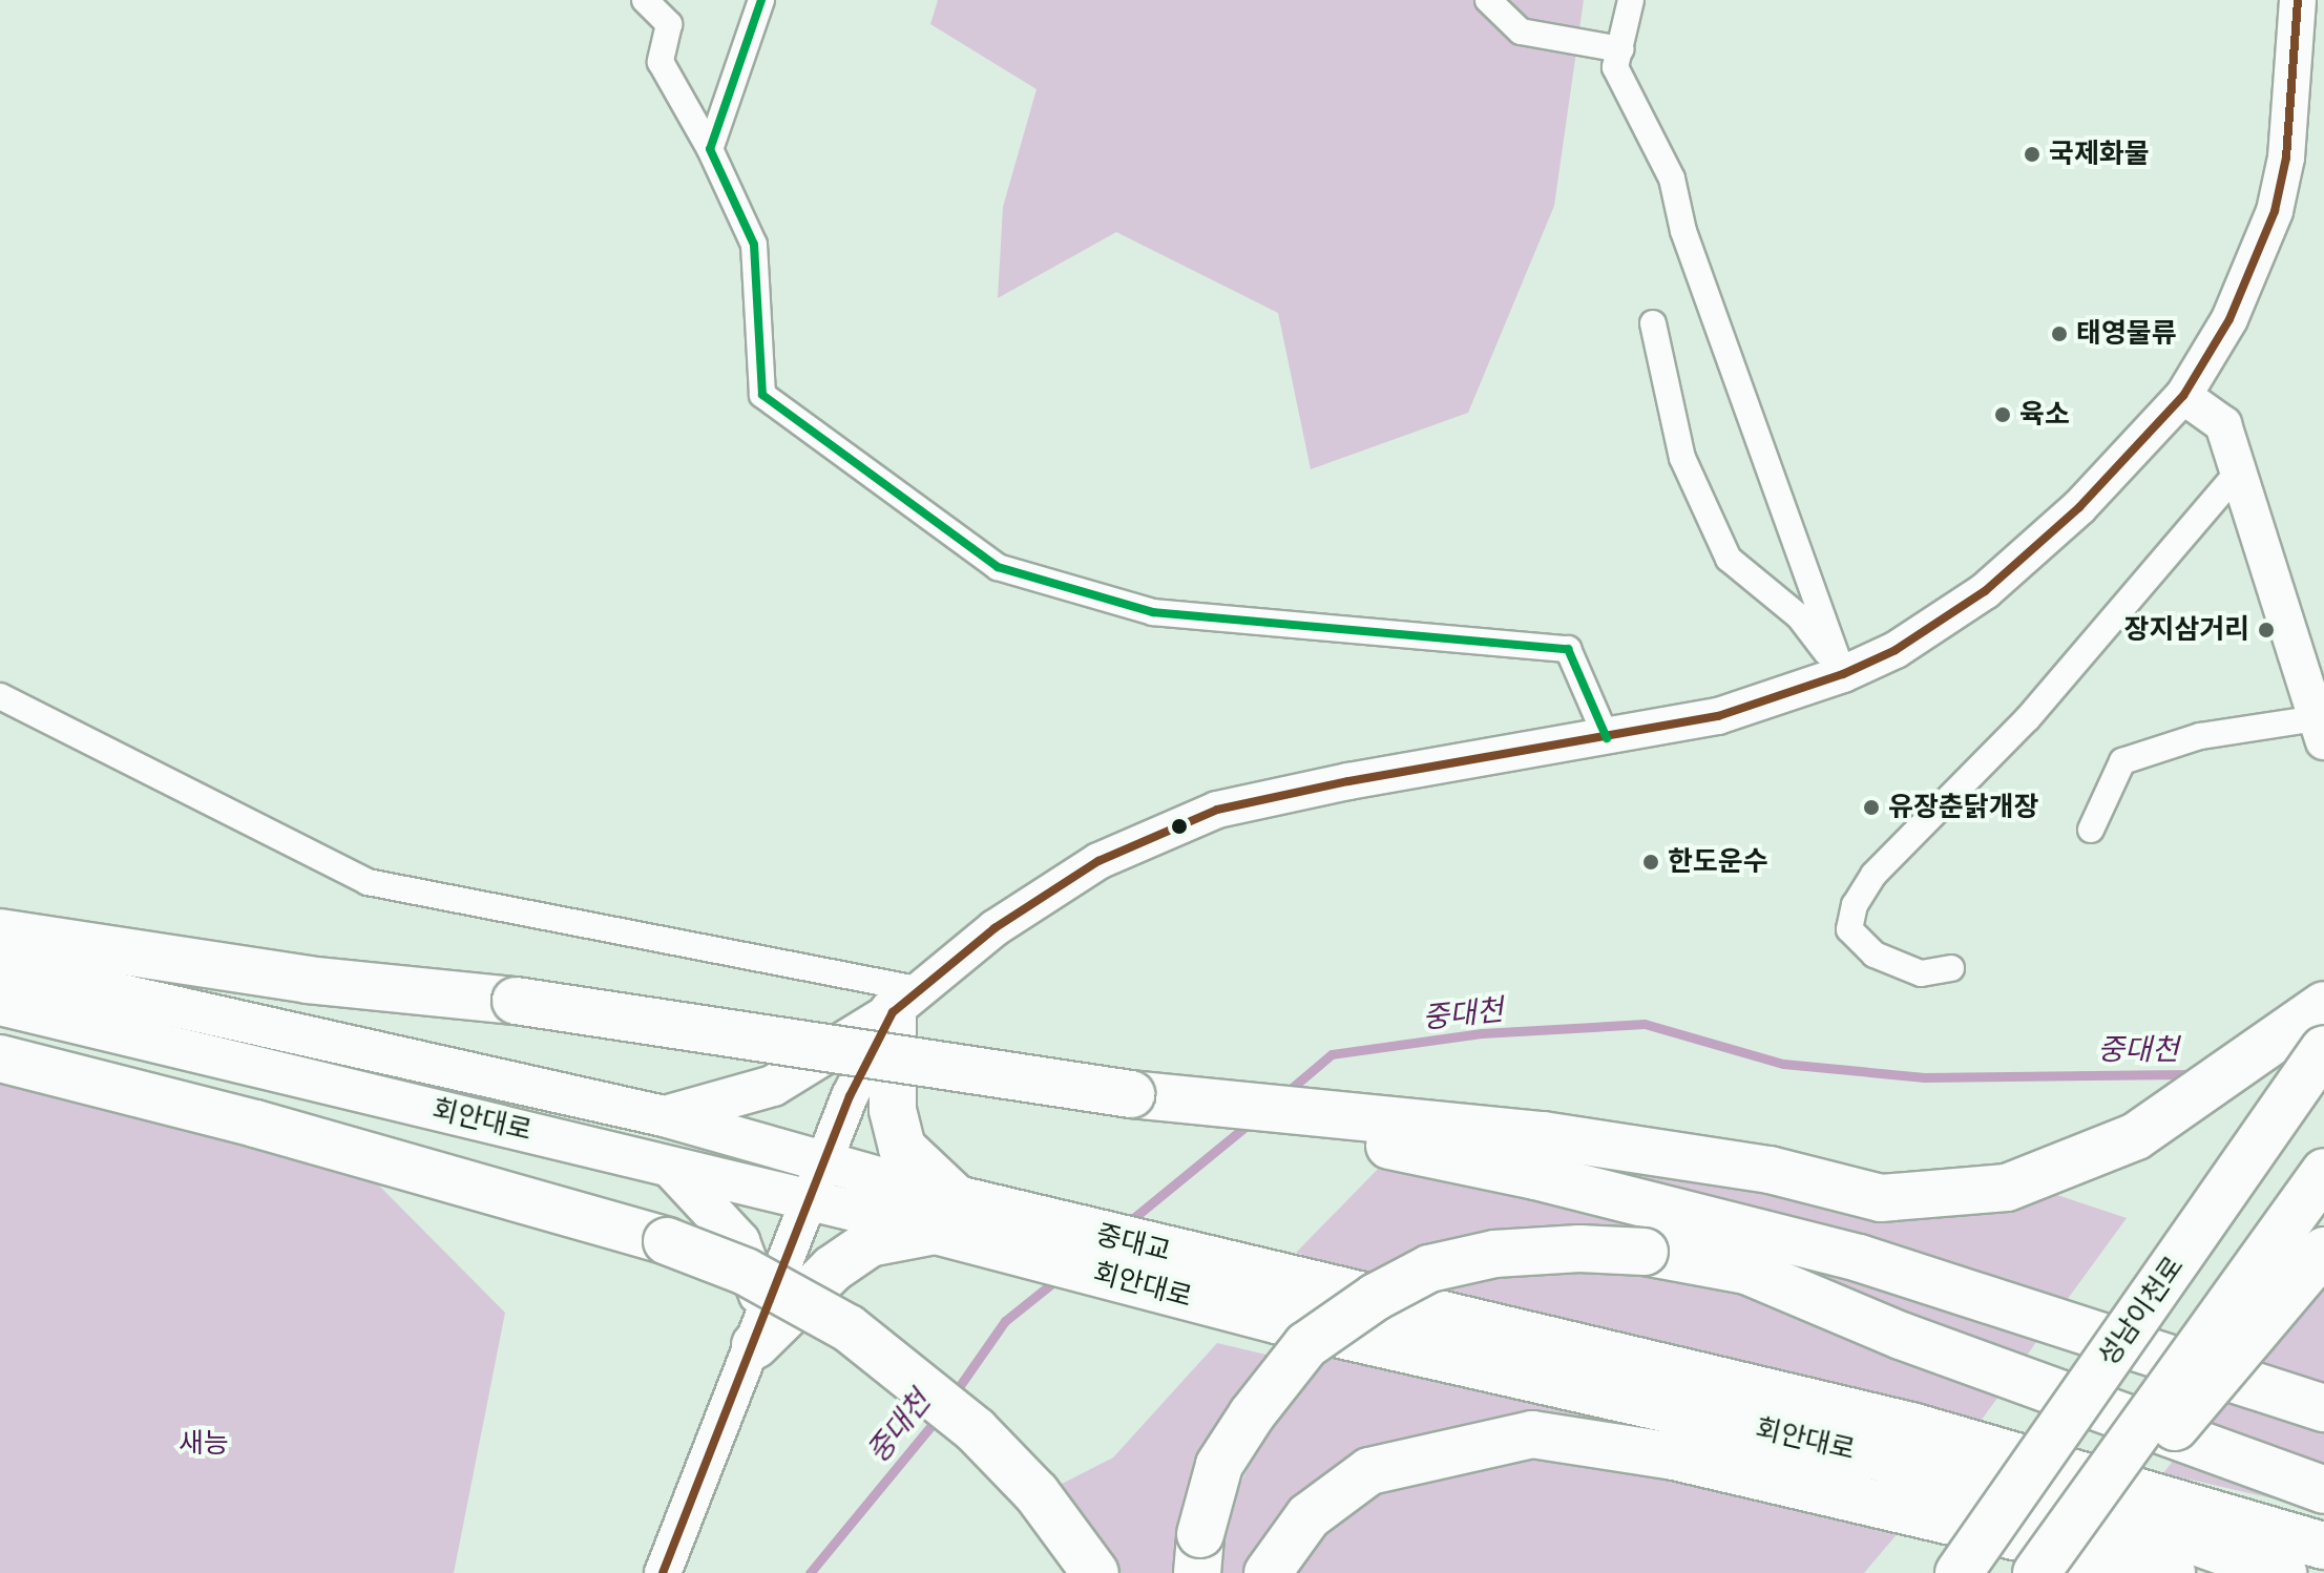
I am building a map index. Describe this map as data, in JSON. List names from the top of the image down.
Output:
{
  "streets": {
    "highway": ["회안대로", "중대교", "성남이천로"]
  },
  "crossings": [
    ["회안대로", "중대교"]
  ],
  "water": ["중대천"],
  "parks": ["새능"],
  "places": [
    "국제화물",
    "태영물류",
    "육소",
    "장지삼거리",
    "유장춘닭개장",
    "한도운수"
  ]
}
